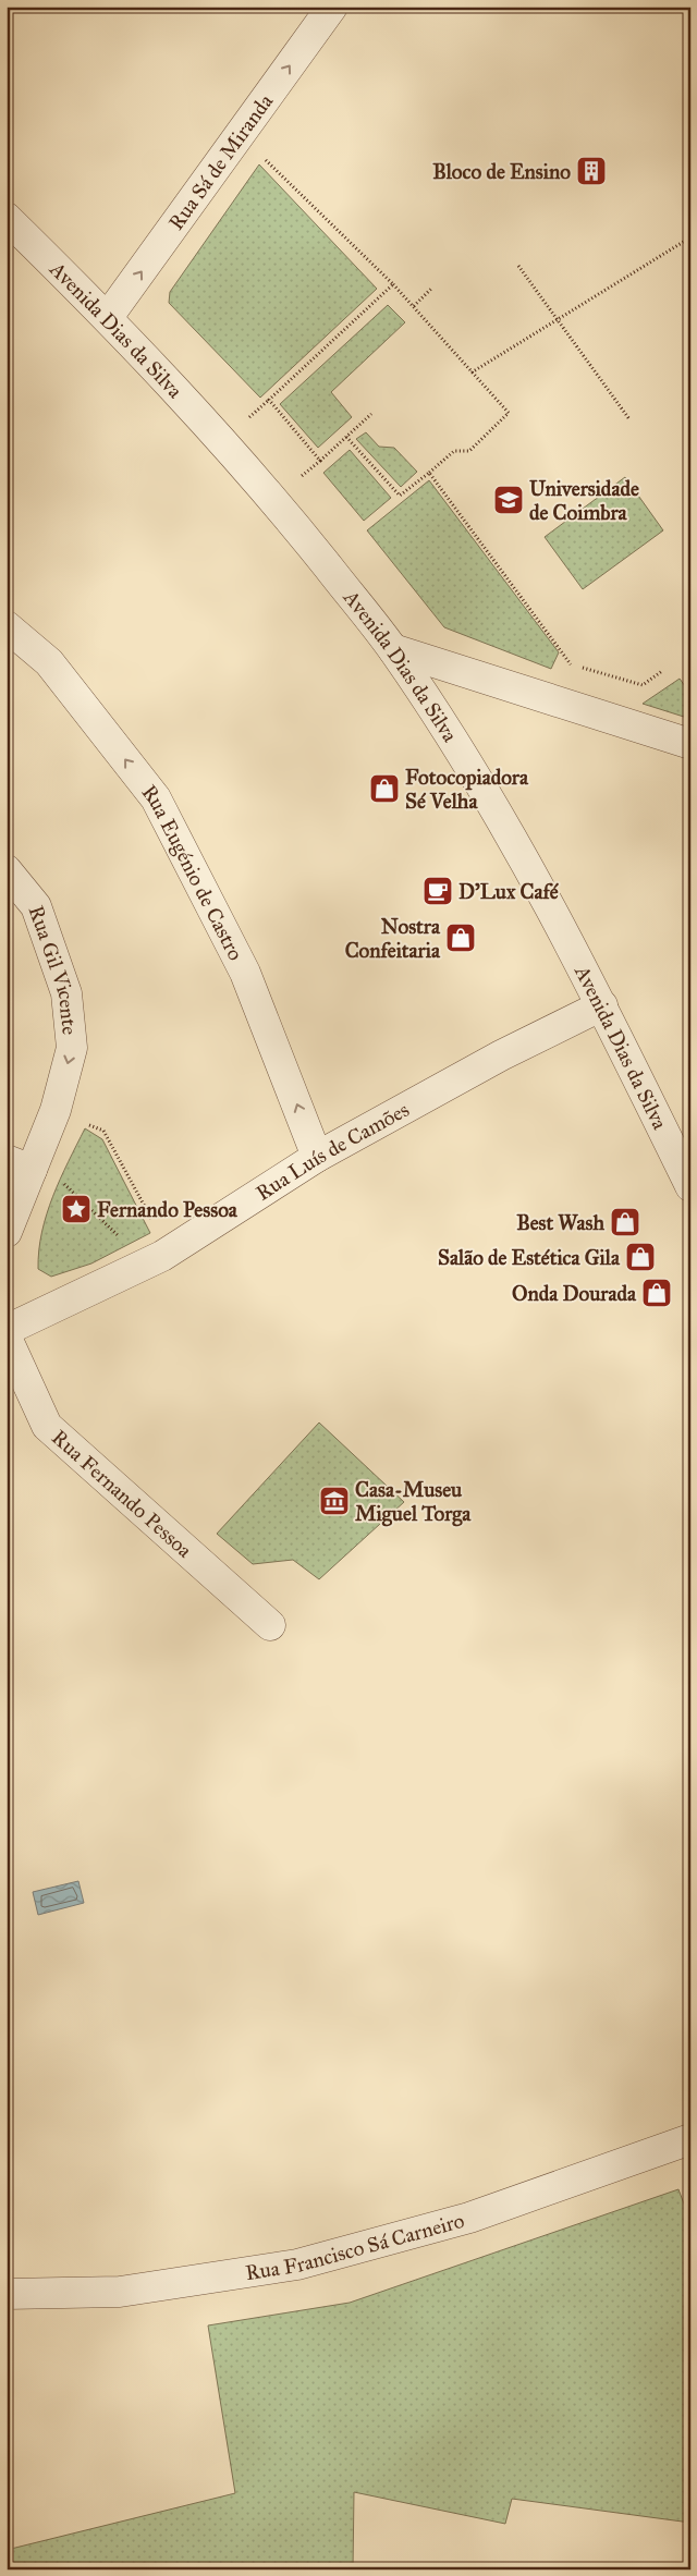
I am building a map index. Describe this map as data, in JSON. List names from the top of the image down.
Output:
{
  "streets": {
    "street": [
      "Rua Sá de Miranda",
      "Avenida Dias da Silva",
      "Rua Eugénio de Castro",
      "Rua Gil Vicente",
      "Rua Luís de Camões",
      "Rua Fernando Pessoa",
      "Rua Francisco Sá Carneiro"
    ]
  },
  "crossings": [
    ["Rua Sá de Miranda", "Avenida Dias da Silva"],
    ["Avenida Dias da Silva", "Rua Luís de Camões"],
    ["Rua Eugénio de Castro", "Rua Luís de Camões"]
  ],
  "one_way": ["Rua Sá de Miranda", "Rua Eugénio de Castro", "Rua Gil Vicente"],
  "places": {
    "building": ["Bloco de Ensino"],
    "school or university": ["Universidade de Coimbra"],
    "shop": [
      "Fotocopiadora Sé Velha",
      "Nostra Confeitaria",
      "Best Wash",
      "Salão de Estética Gila",
      "Onda Dourada"
    ],
    "cafe": ["D'Lux Café"],
    "place": ["Fernando Pessoa"],
    "museum": ["Casa-Museu Miguel Torga"]
  }
}
